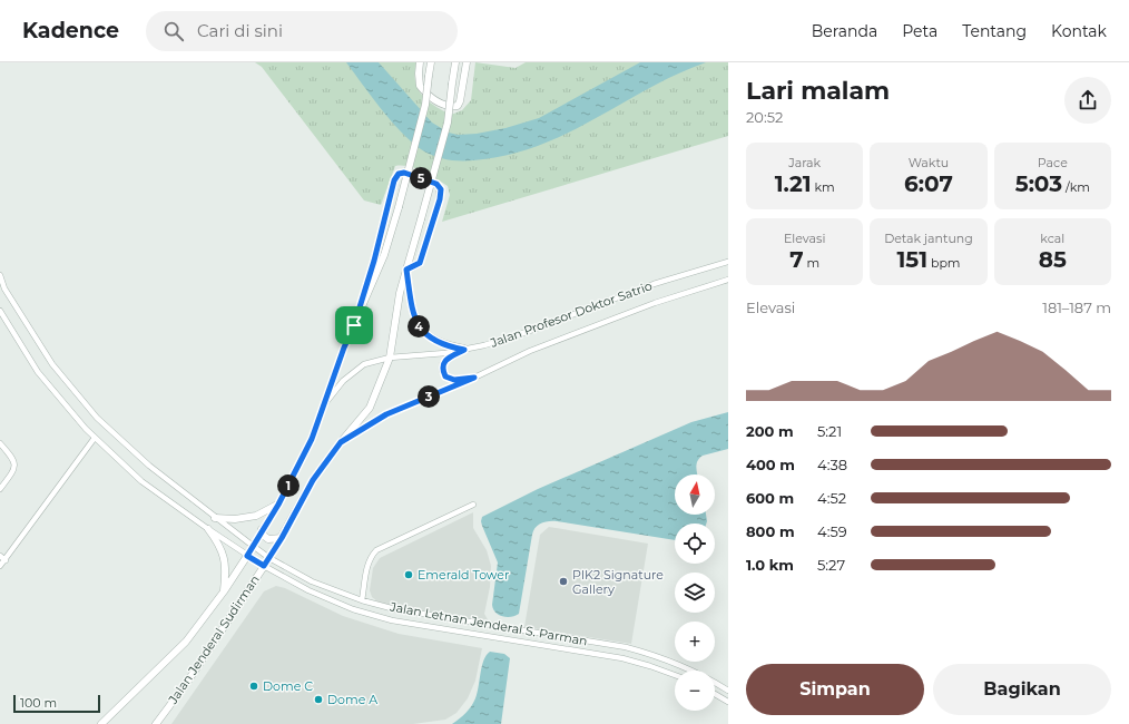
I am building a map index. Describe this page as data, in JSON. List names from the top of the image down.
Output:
{
  "streets": {
    "street": ["Jalan Profesor Doktor Satrio", "Jalan Letnan Jenderal S. Parman", "Jalan Jenderal Sudirman"]
  },
  "crossings": [
    ["Jalan Profesor Doktor Satrio", "Jalan Jenderal Sudirman"],
    ["Jalan Letnan Jenderal S. Parman", "Jalan Jenderal Sudirman"]
  ],
  "places": [
    "Emerald Tower",
    "PIK2 Signature Gallery",
    "Dome C",
    "Dome A"
  ],
  "scale_bar": "100 m",
  "north": "top",
  "page": {
    "header": "Kadence",
    "search": "Cari di sini",
    "nav": [
      "Beranda",
      "Peta",
      "Tentang",
      "Kontak"
    ],
    "heading": ["Lari malam", "20:52"],
    "stats": [
      ["Jarak", "1.21 km"],
      ["Waktu", "6:07"],
      ["Pace", "5:03 /km"],
      ["Elevasi", "7 m"],
      ["Detak jantung", "151 bpm"],
      ["kcal", "85"]
    ],
    "pins": [
      "5",
      "4",
      "3",
      "1"
    ],
    "chart": ["Elevasi", "181–187 m"],
    "list": [
      {
        "name": "200 m",
        "note": "5:21"
      },
      {
        "name": "400 m",
        "note": "4:38"
      },
      {
        "name": "600 m",
        "note": "4:52"
      },
      {
        "name": "800 m",
        "note": "4:59"
      },
      {
        "name": "1.0 km",
        "note": "5:27"
      }
    ],
    "map_buttons": ["+", "−"],
    "buttons": ["Simpan", "Bagikan"],
    "scale": "100 m"
  }
}
